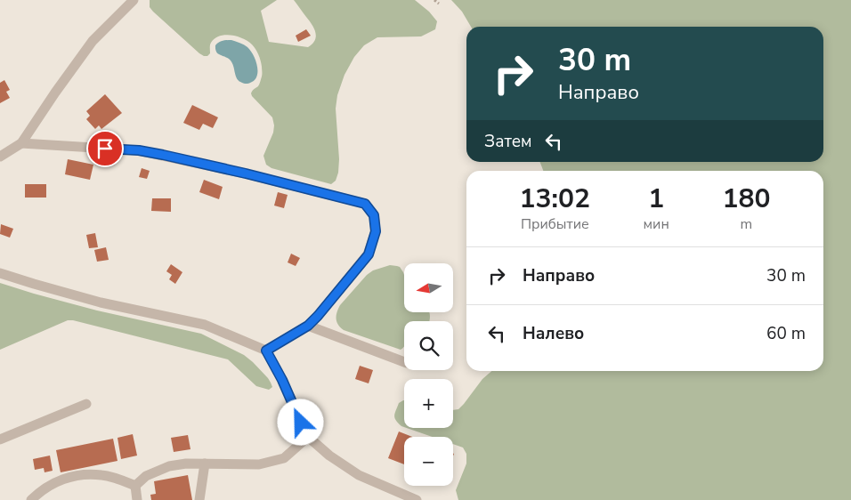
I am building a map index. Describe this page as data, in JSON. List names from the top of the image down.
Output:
{
  "north": "left",
  "page": {
    "turn": ["30 m", "Направо"],
    "then": "Затем",
    "eta": [
      "13:02",
      "Прибытие",
      "1",
      "мин",
      "180",
      "m"
    ],
    "list": [
      {
        "name": "Направо",
        "value": "30 m"
      },
      {
        "name": "Налево",
        "value": "60 m"
      }
    ],
    "map_buttons": ["+", "−"]
  }
}
